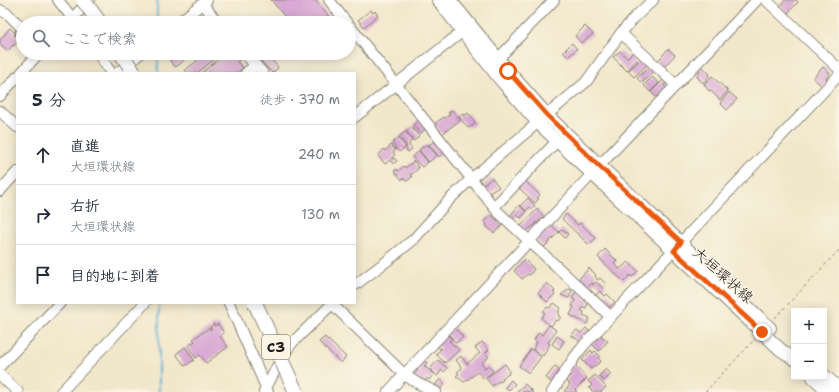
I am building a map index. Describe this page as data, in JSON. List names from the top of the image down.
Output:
{
  "streets": {
    "highway": ["C3"],
    "main road": ["大垣環状線"]
  },
  "page": {
    "search": "ここで検索",
    "heading": ["5 分", "徒歩 · 370 m"],
    "list": [
      ["直進", "大垣環状線", "240 m"],
      ["右折", "大垣環状線", "130 m"],
      "目的地に到着"
    ],
    "map_buttons": ["+", "−"]
  }
}
